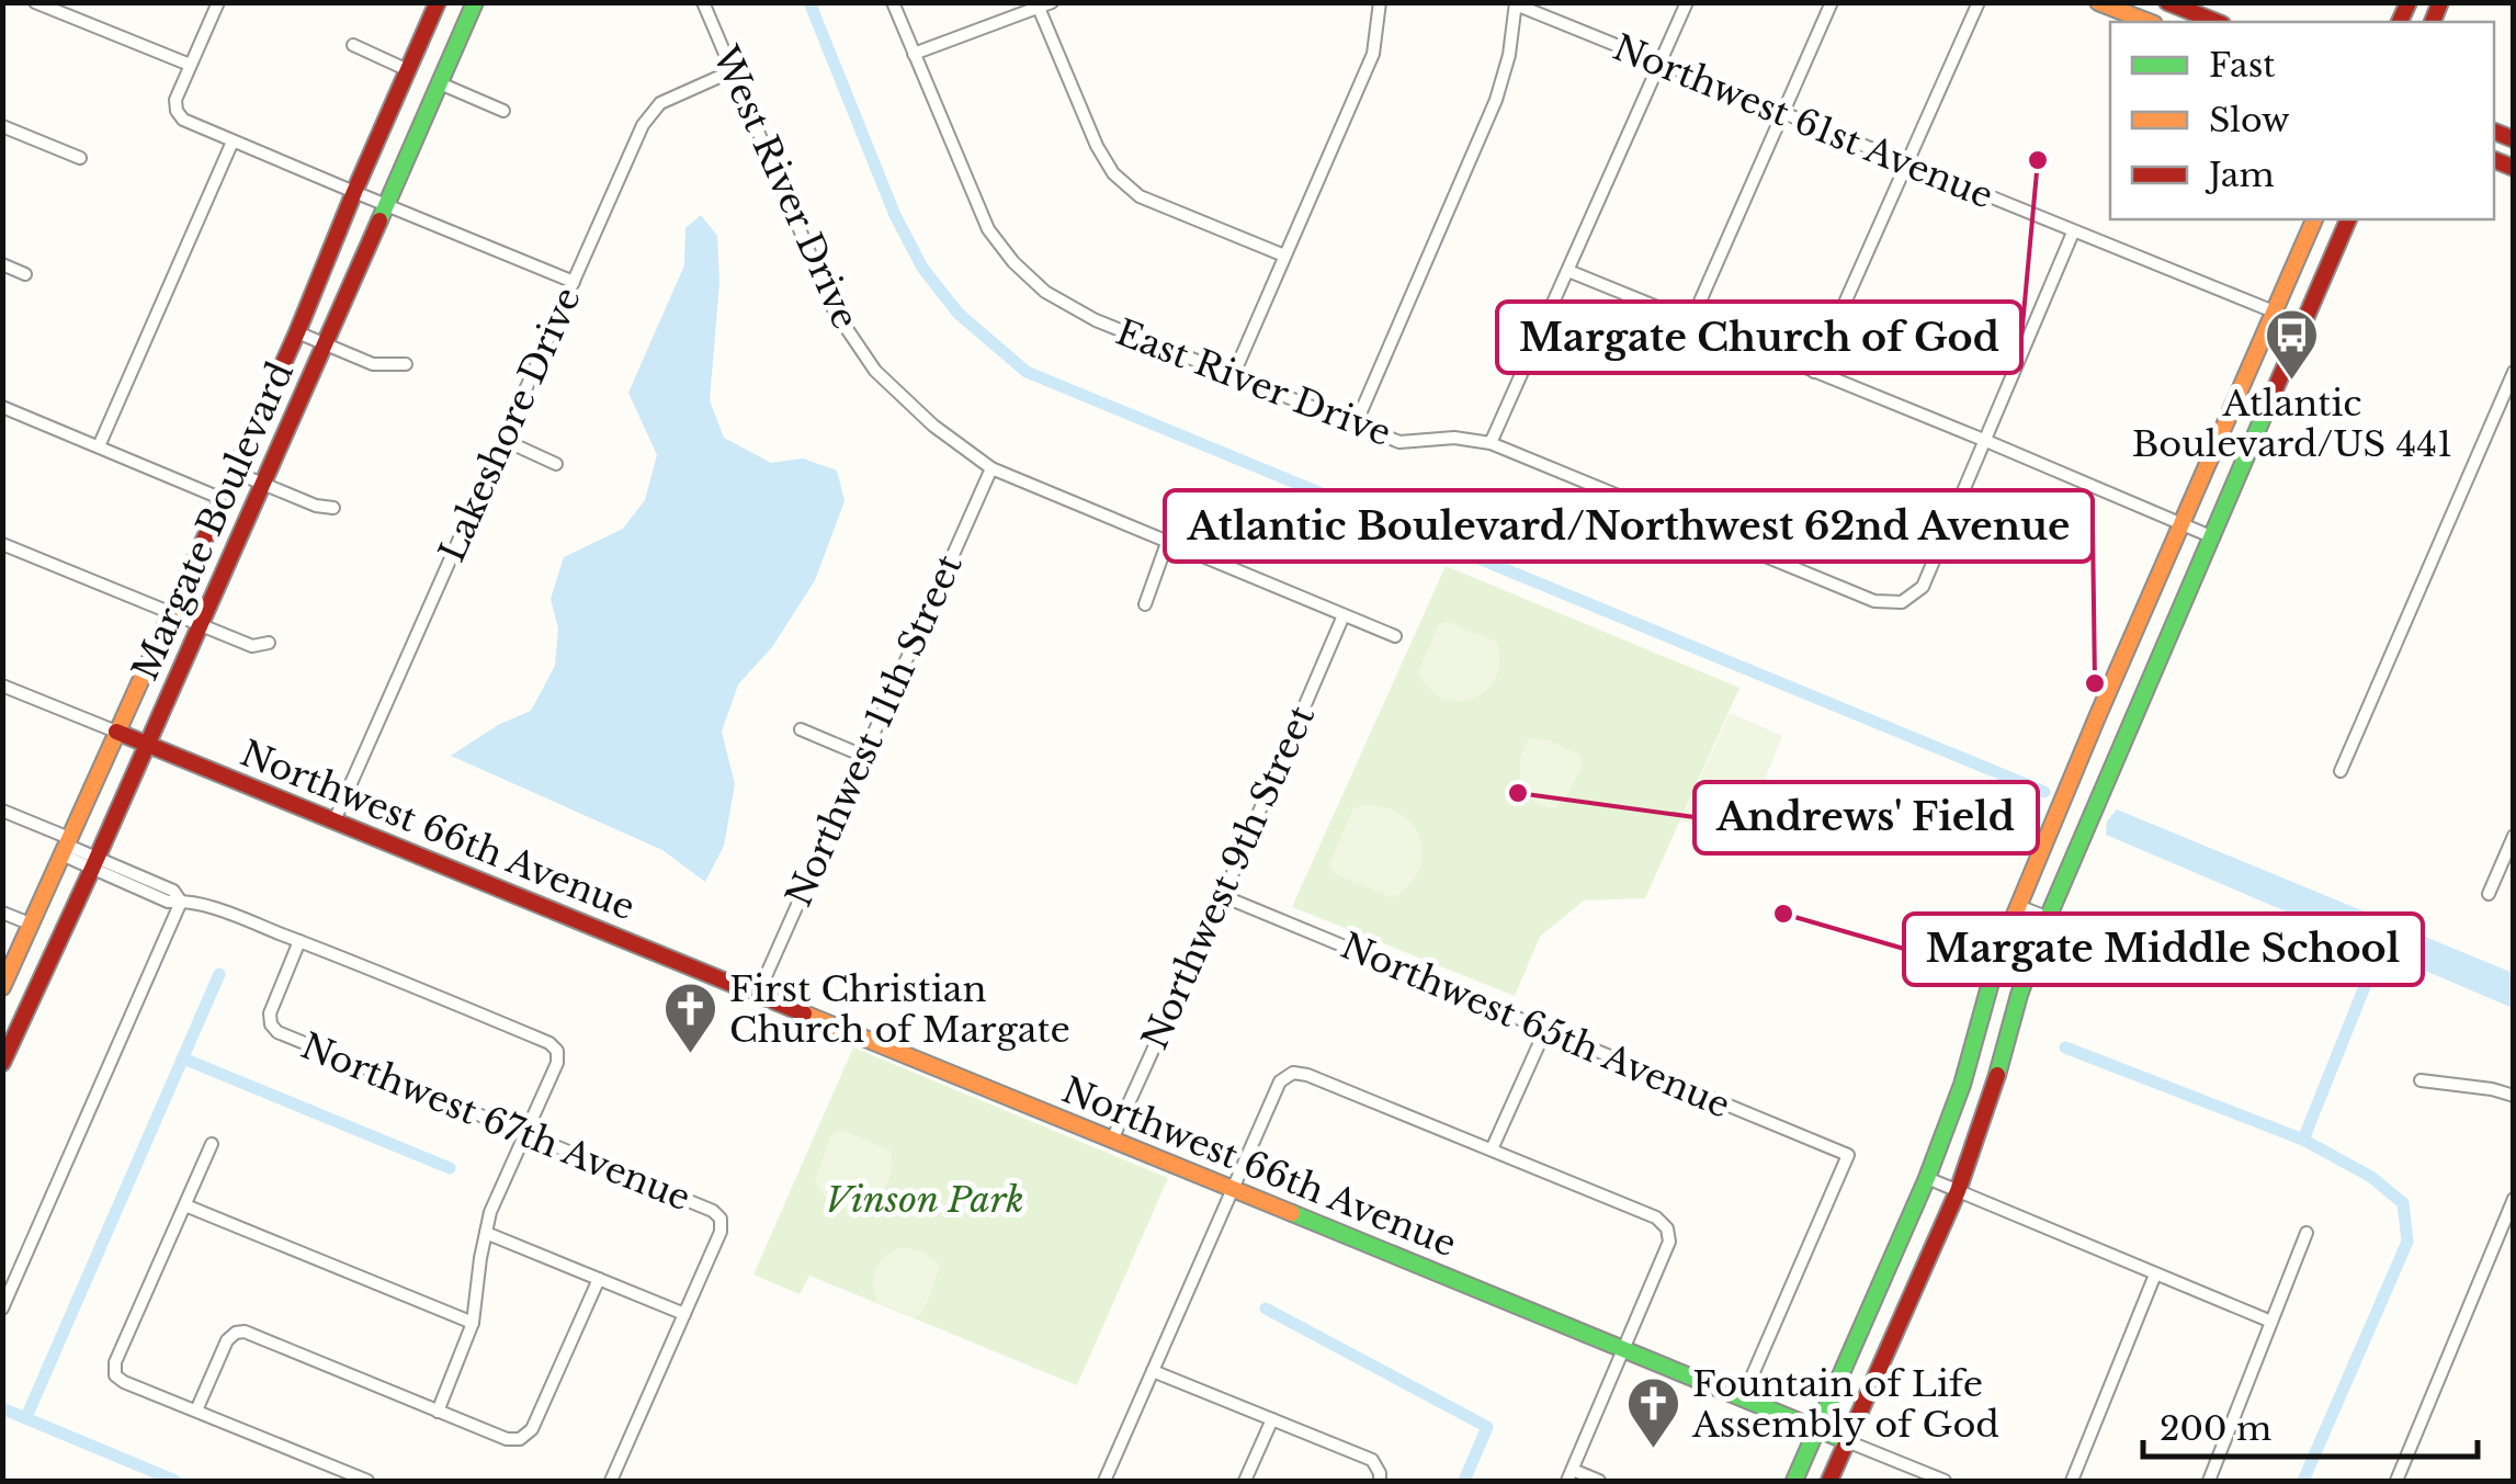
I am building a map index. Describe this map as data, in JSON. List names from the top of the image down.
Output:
{
  "streets": {
    "street": [
      "Northwest 61st Avenue",
      "West River Drive",
      "East River Drive",
      "Lakeshore Drive",
      "Margate Boulevard",
      "Northwest 11th Street",
      "Northwest 66th Avenue",
      "Northwest 9th Street",
      "Northwest 65th Avenue",
      "Northwest 67th Avenue"
    ]
  },
  "crossings": [
    ["West River Drive", "Lakeshore Drive"],
    ["West River Drive", "Northwest 11th Street"],
    ["West River Drive", "Northwest 9th Street"],
    ["Lakeshore Drive", "Northwest 66th Avenue"],
    ["Margate Boulevard", "Northwest 66th Avenue"],
    ["Northwest 11th Street", "Northwest 66th Avenue"],
    ["Northwest 66th Avenue", "Northwest 9th Street"],
    ["Northwest 66th Avenue", "Northwest 65th Avenue"],
    ["Northwest 9th Street", "Northwest 65th Avenue"]
  ],
  "parks": ["Vinson Park"],
  "places": {
    "other": [
      "Margate Church of God",
      "Atlantic Boulevard/Northwest 62nd Avenue",
      "Andrews' Field",
      "Margate Middle School"
    ],
    "bus stop": ["Atlantic Boulevard/US 441"],
    "church": ["First Christian Church of Margate", "Fountain of Life Assembly of God"]
  },
  "legend": ["Fast", "Slow", "Jam"],
  "scale_bar": "200 m"
}
